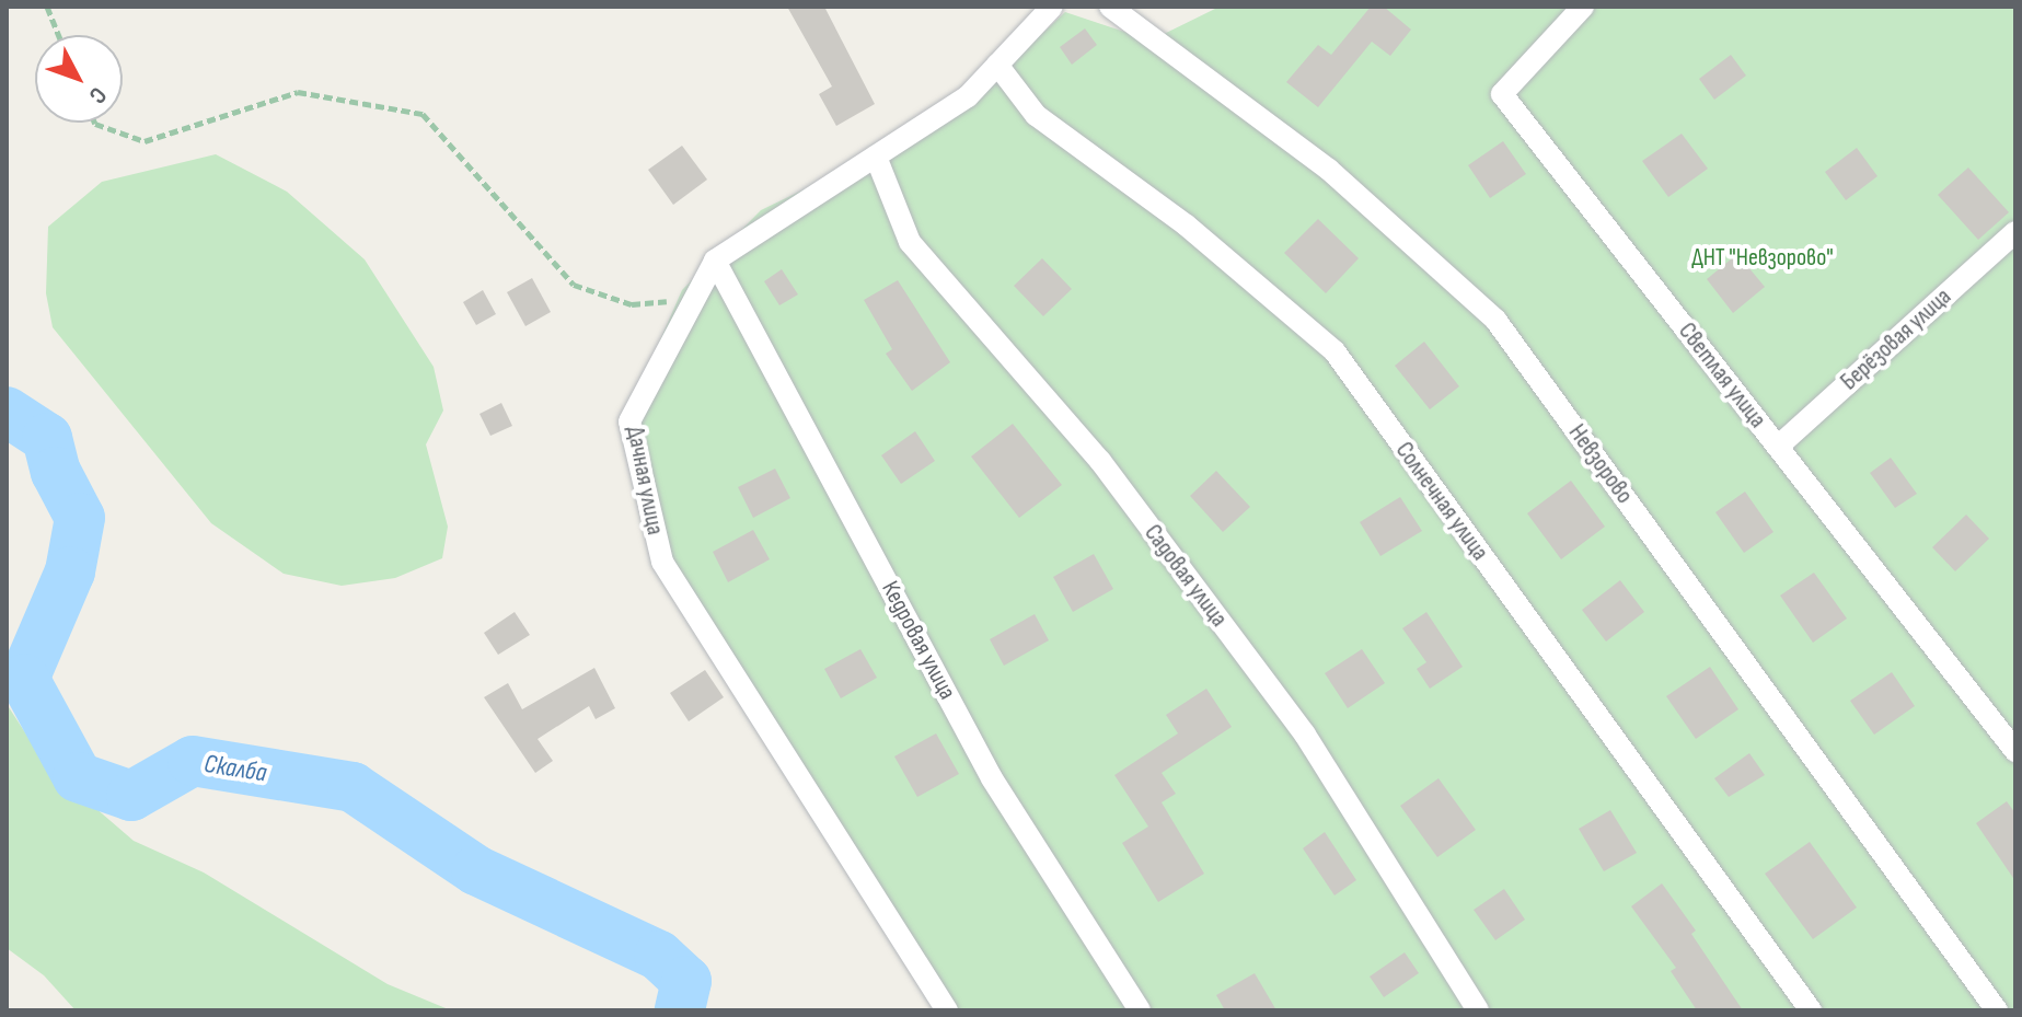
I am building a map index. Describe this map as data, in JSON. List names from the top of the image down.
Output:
{
  "streets": {
    "street": [
      "Берёзовая улица",
      "Светлая улица",
      "Невзорово",
      "Дачная улица",
      "Солнечная улица",
      "Садовая улица",
      "Кедровая улица"
    ]
  },
  "crossings": [
    ["Берёзовая улица", "Светлая улица"],
    ["Дачная улица", "Солнечная улица"],
    ["Дачная улица", "Садовая улица"],
    ["Дачная улица", "Кедровая улица"]
  ],
  "water": ["Скалба"],
  "parks": ["ДНТ \"Невзорово\""],
  "north": "bottom right"
}
